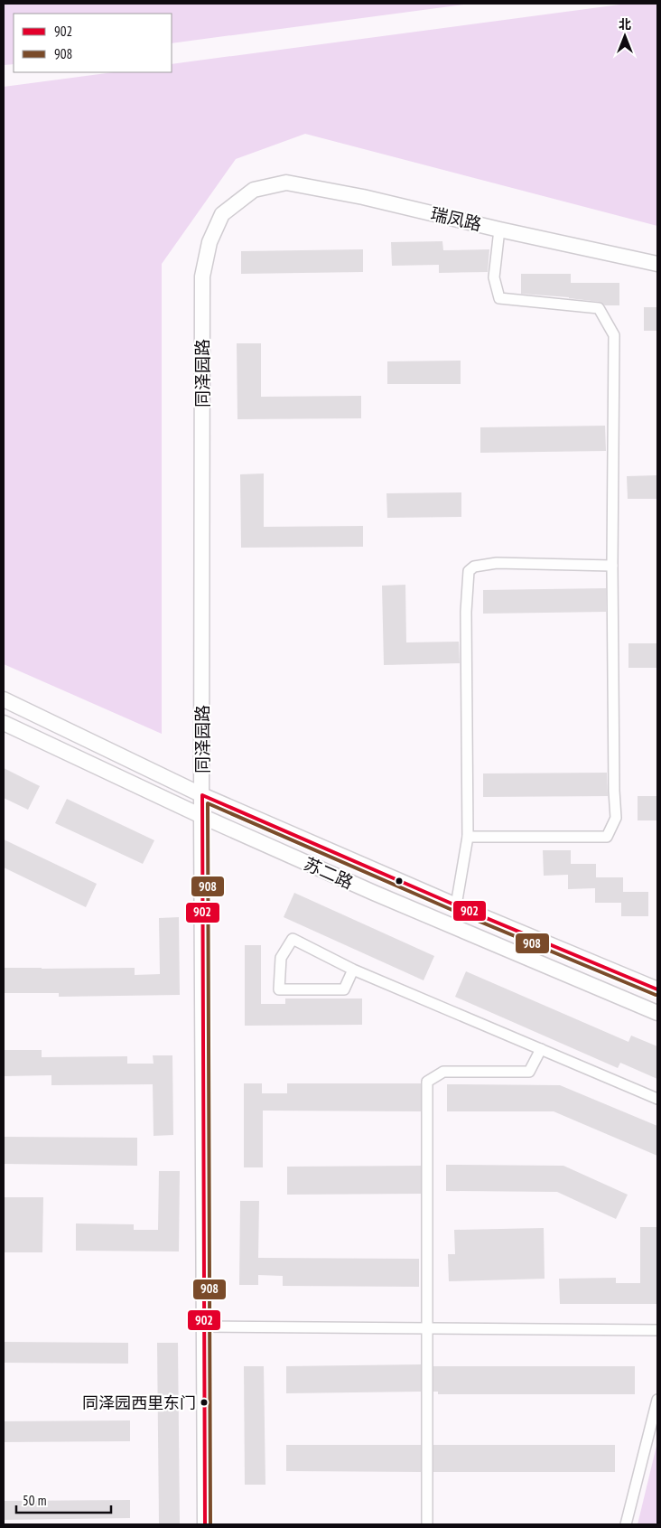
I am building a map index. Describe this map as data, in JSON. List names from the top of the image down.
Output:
{
  "streets": {
    "street": ["瑞凤路", "同泽园路", "苏二路"]
  },
  "crossings": [
    ["瑞凤路", "同泽园路"],
    ["同泽园路", "苏二路"]
  ],
  "places": ["同泽园西里东门"],
  "lines": ["transit line 902", "transit line 908"],
  "legend": ["902", "908"],
  "scale_bar": "50 m",
  "north": "top"
}
